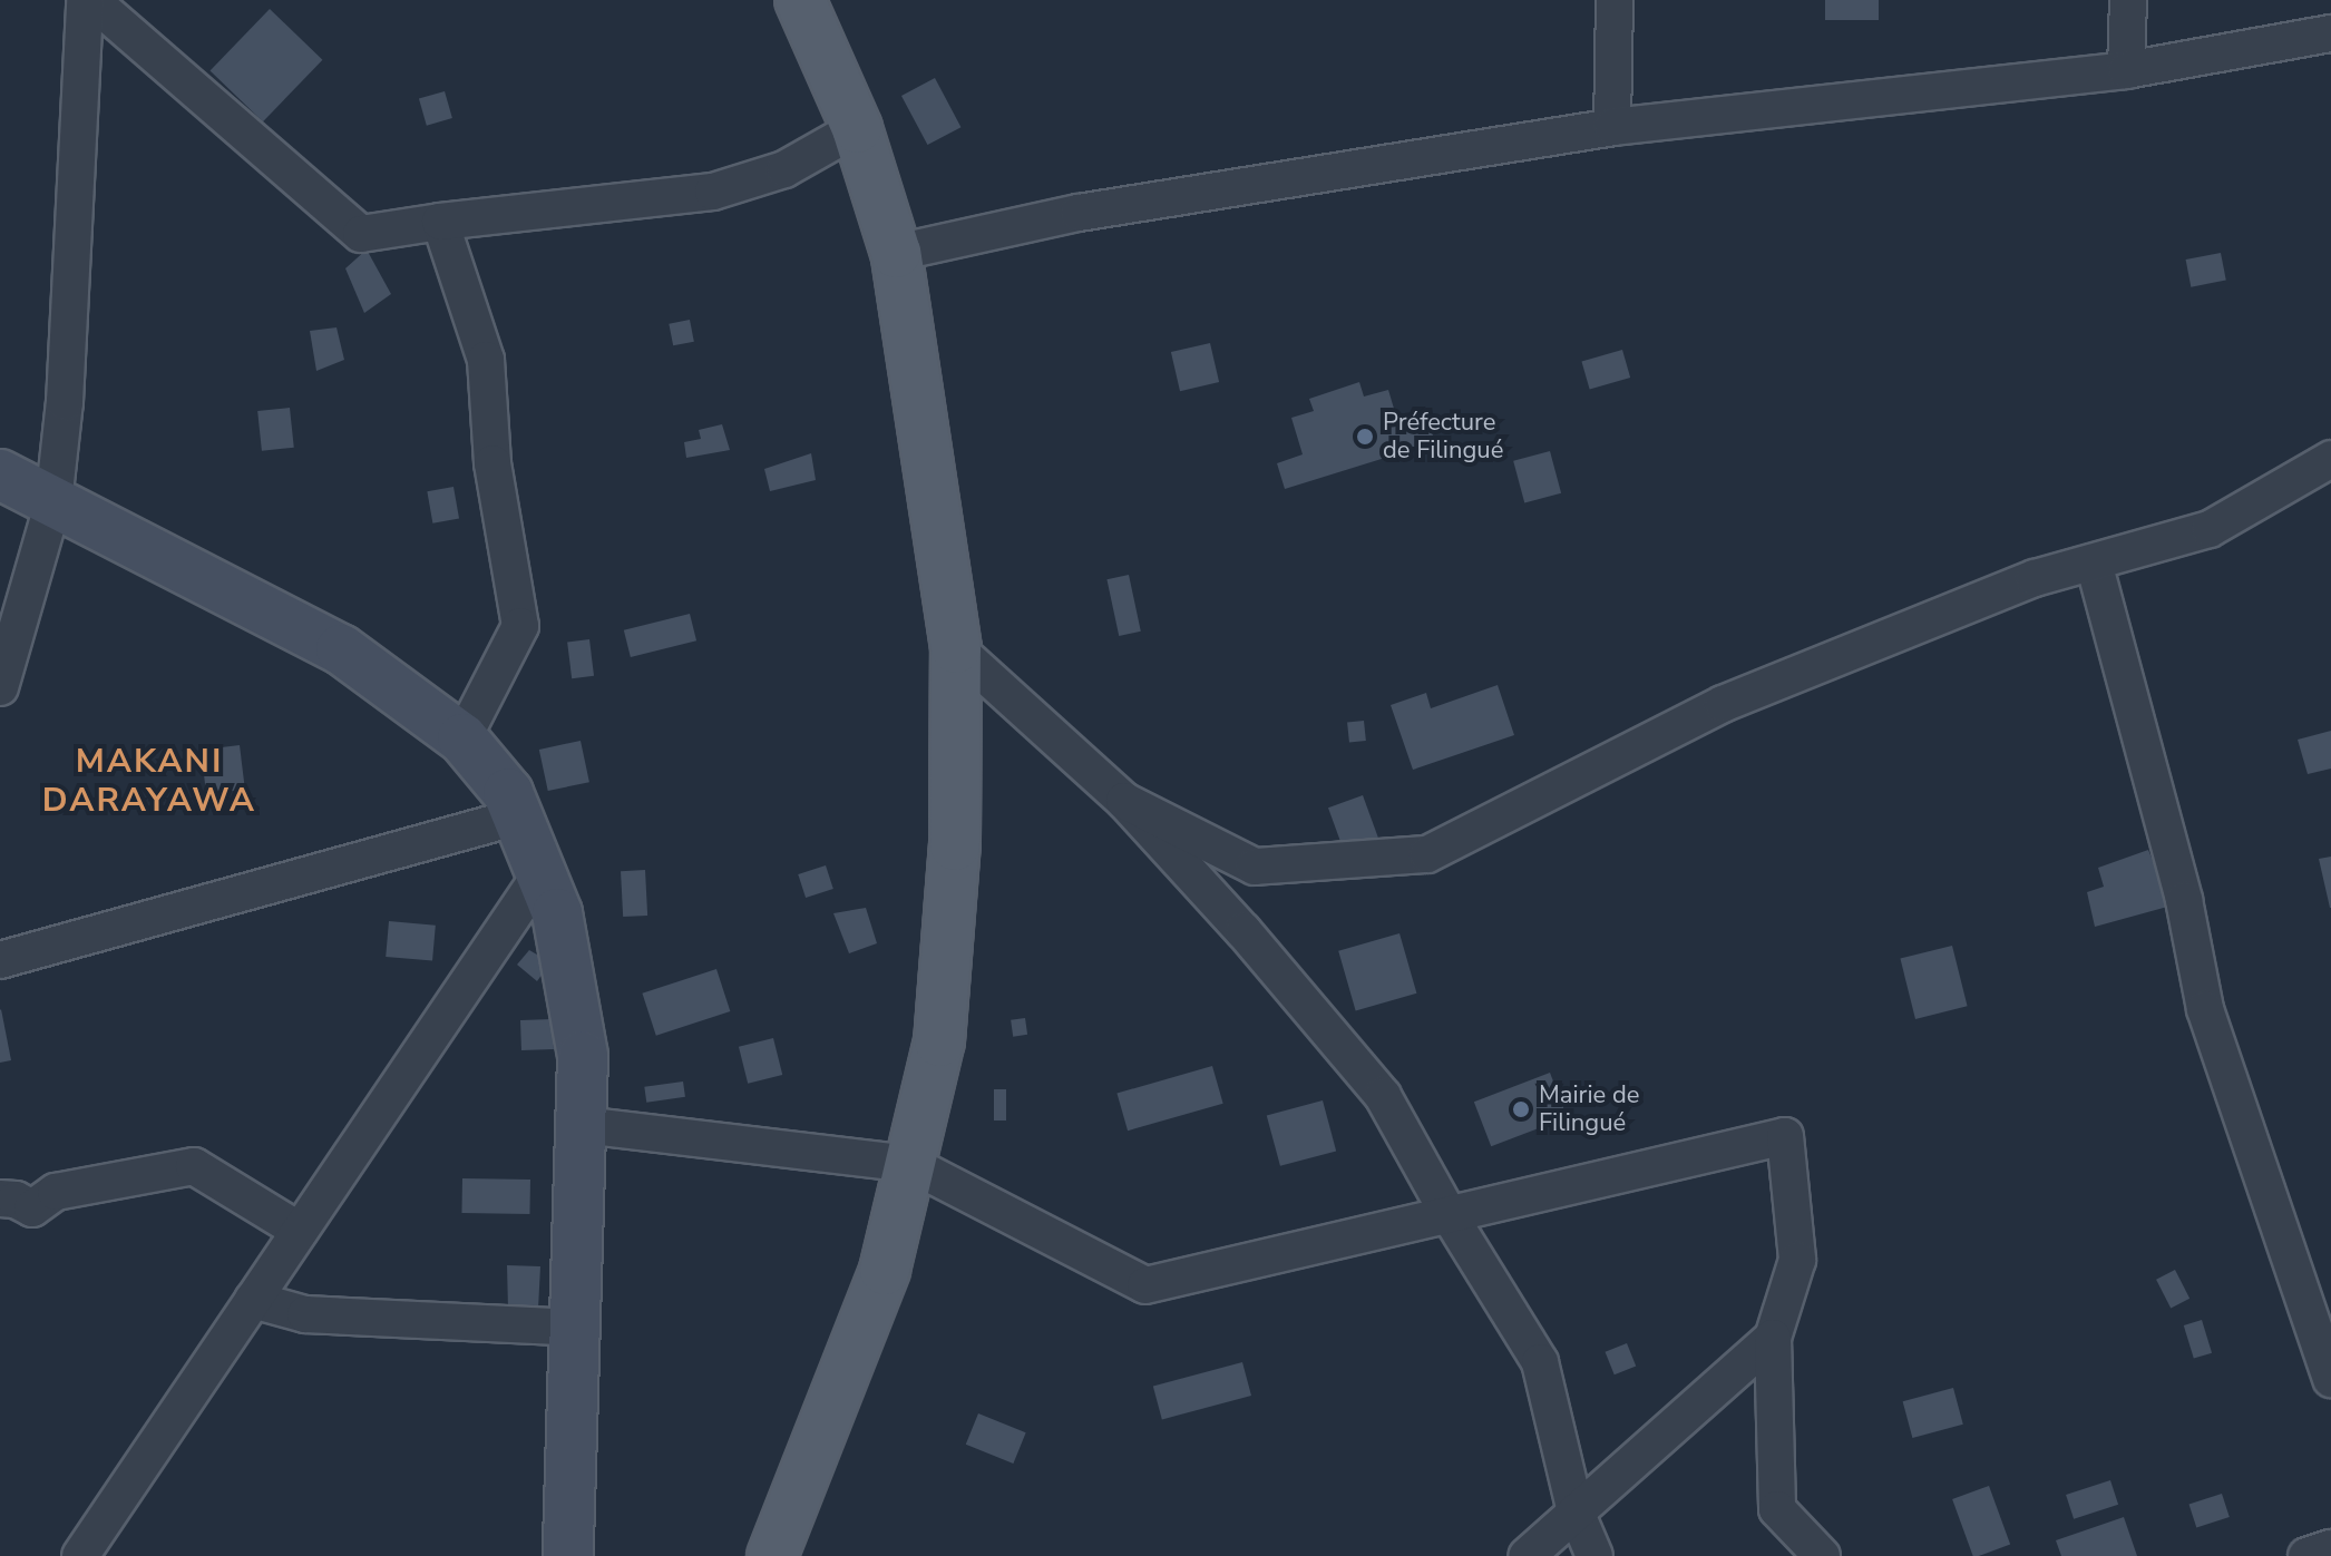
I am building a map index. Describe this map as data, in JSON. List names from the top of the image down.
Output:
{
  "districts": ["MAKANI DARAYAWA"],
  "places": ["Préfecture de Filingué", "Mairie de Filingué"]
}
